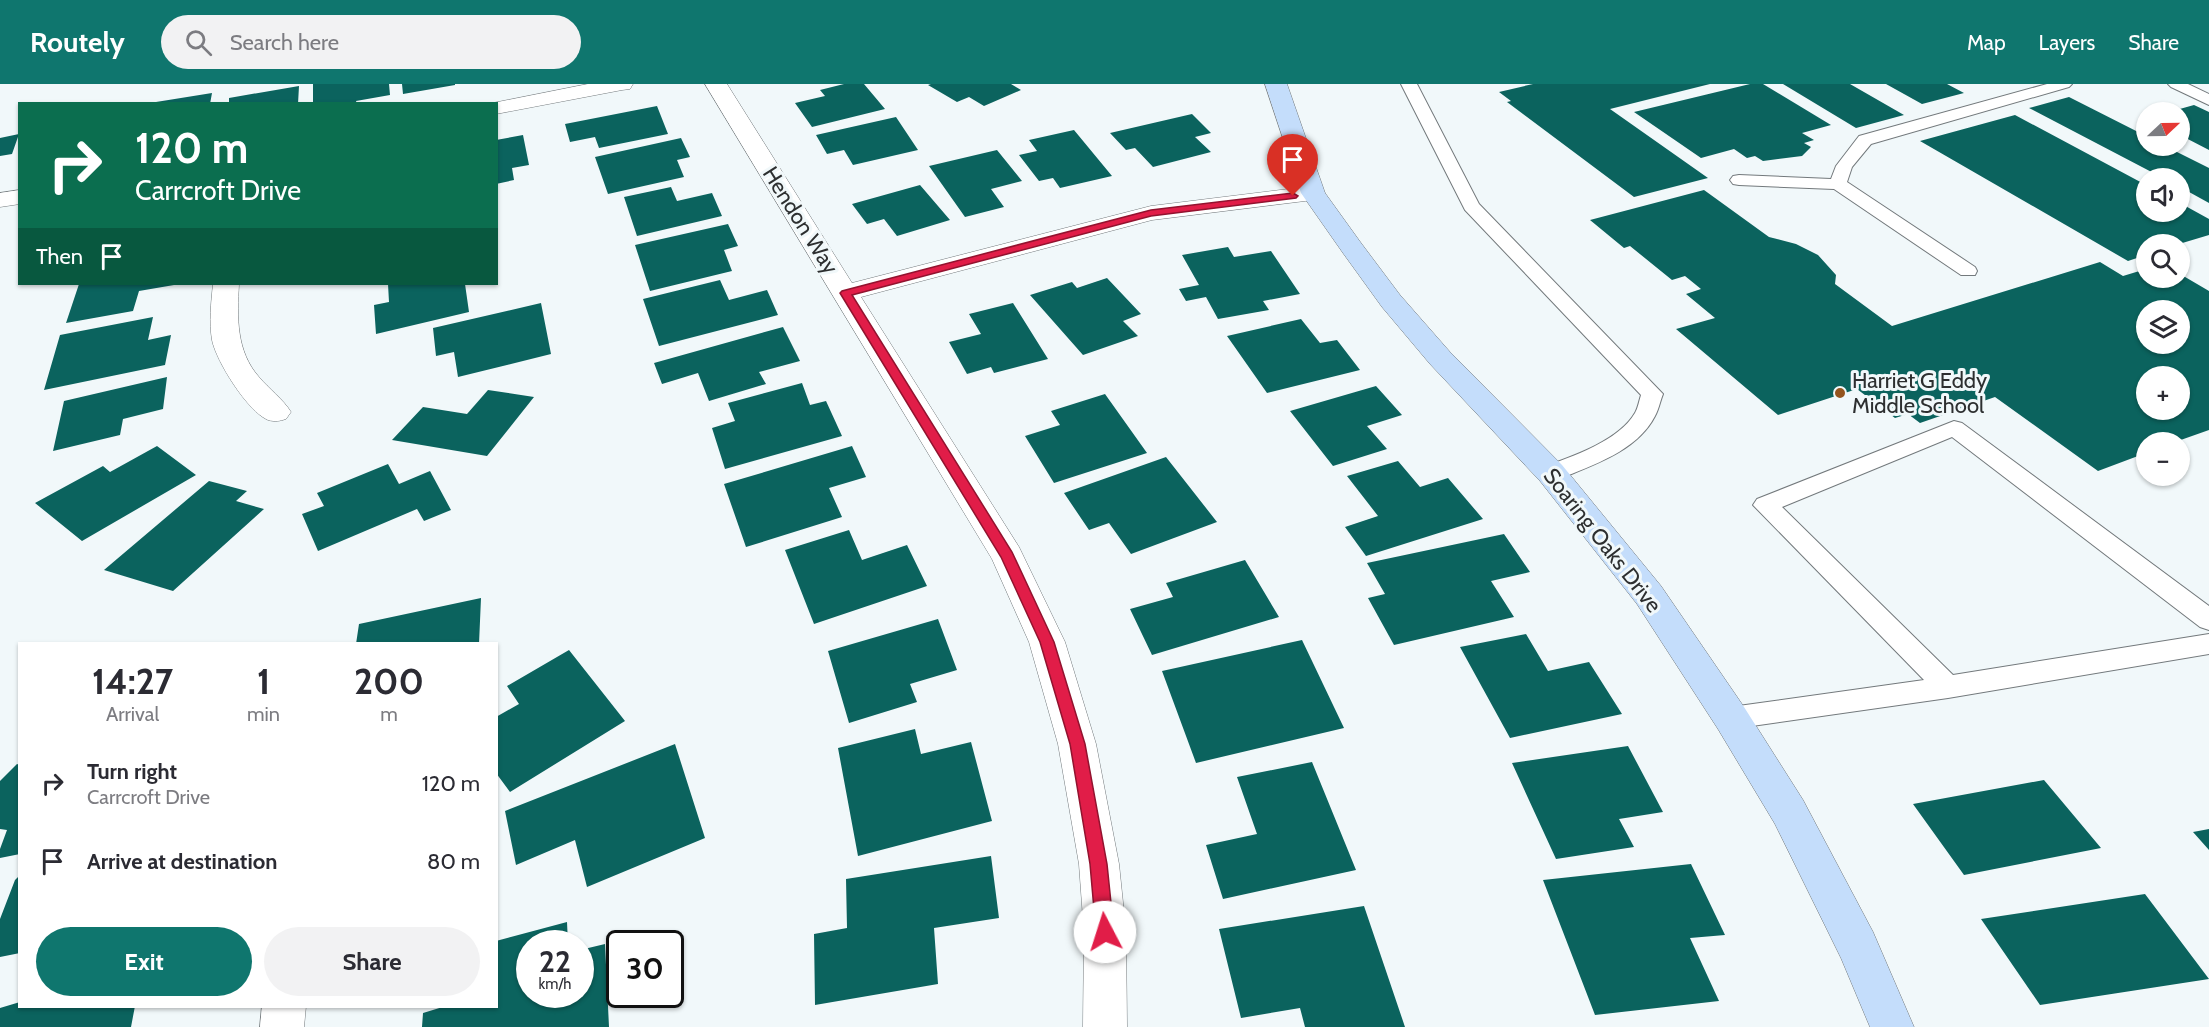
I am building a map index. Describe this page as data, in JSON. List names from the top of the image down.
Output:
{
  "streets": {
    "street": ["Hendon Way", "Soaring Oaks Drive"]
  },
  "places": ["Harriet G Eddy Middle School"],
  "north": "right",
  "page": {
    "header": "Routely",
    "search": "Search here",
    "nav": ["Map", "Layers", "Share"],
    "map_buttons": ["+", "−"],
    "turn": ["120 m", "Carrcroft Drive"],
    "then": "Then",
    "eta": [
      "14:27",
      "Arrival",
      "1",
      "min",
      "200",
      "m"
    ],
    "list": [
      {
        "name": "Turn right",
        "note": "Carrcroft Drive",
        "value": "120 m"
      },
      {
        "name": "Arrive at destination",
        "value": "80 m"
      }
    ],
    "buttons": ["Exit", "Share"],
    "speed": "22 km/h",
    "limit": "30"
  }
}
